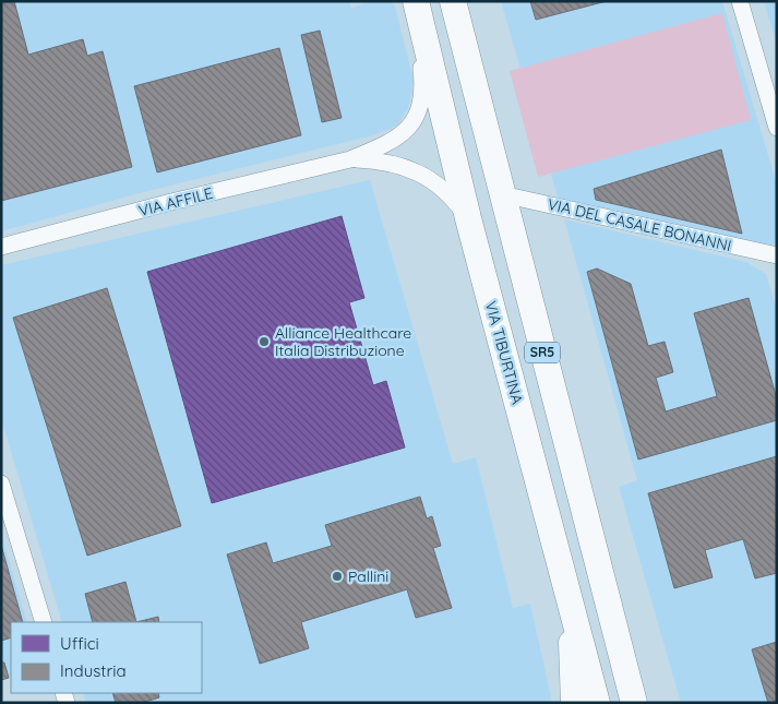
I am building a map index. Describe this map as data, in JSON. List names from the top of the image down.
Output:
{
  "streets": {
    "main road": ["VIA TIBURTINA", "SR5"],
    "street": ["VIA AFFILE", "VIA DEL CASALE BONANNI"]
  },
  "crossings": [
    ["VIA AFFILE", "VIA TIBURTINA"],
    ["VIA DEL CASALE BONANNI", "SR5"]
  ],
  "places": ["Alliance Healthcare Italia Distribuzione", "Pallini"],
  "legend": ["Uffici", "Industria"]
}
